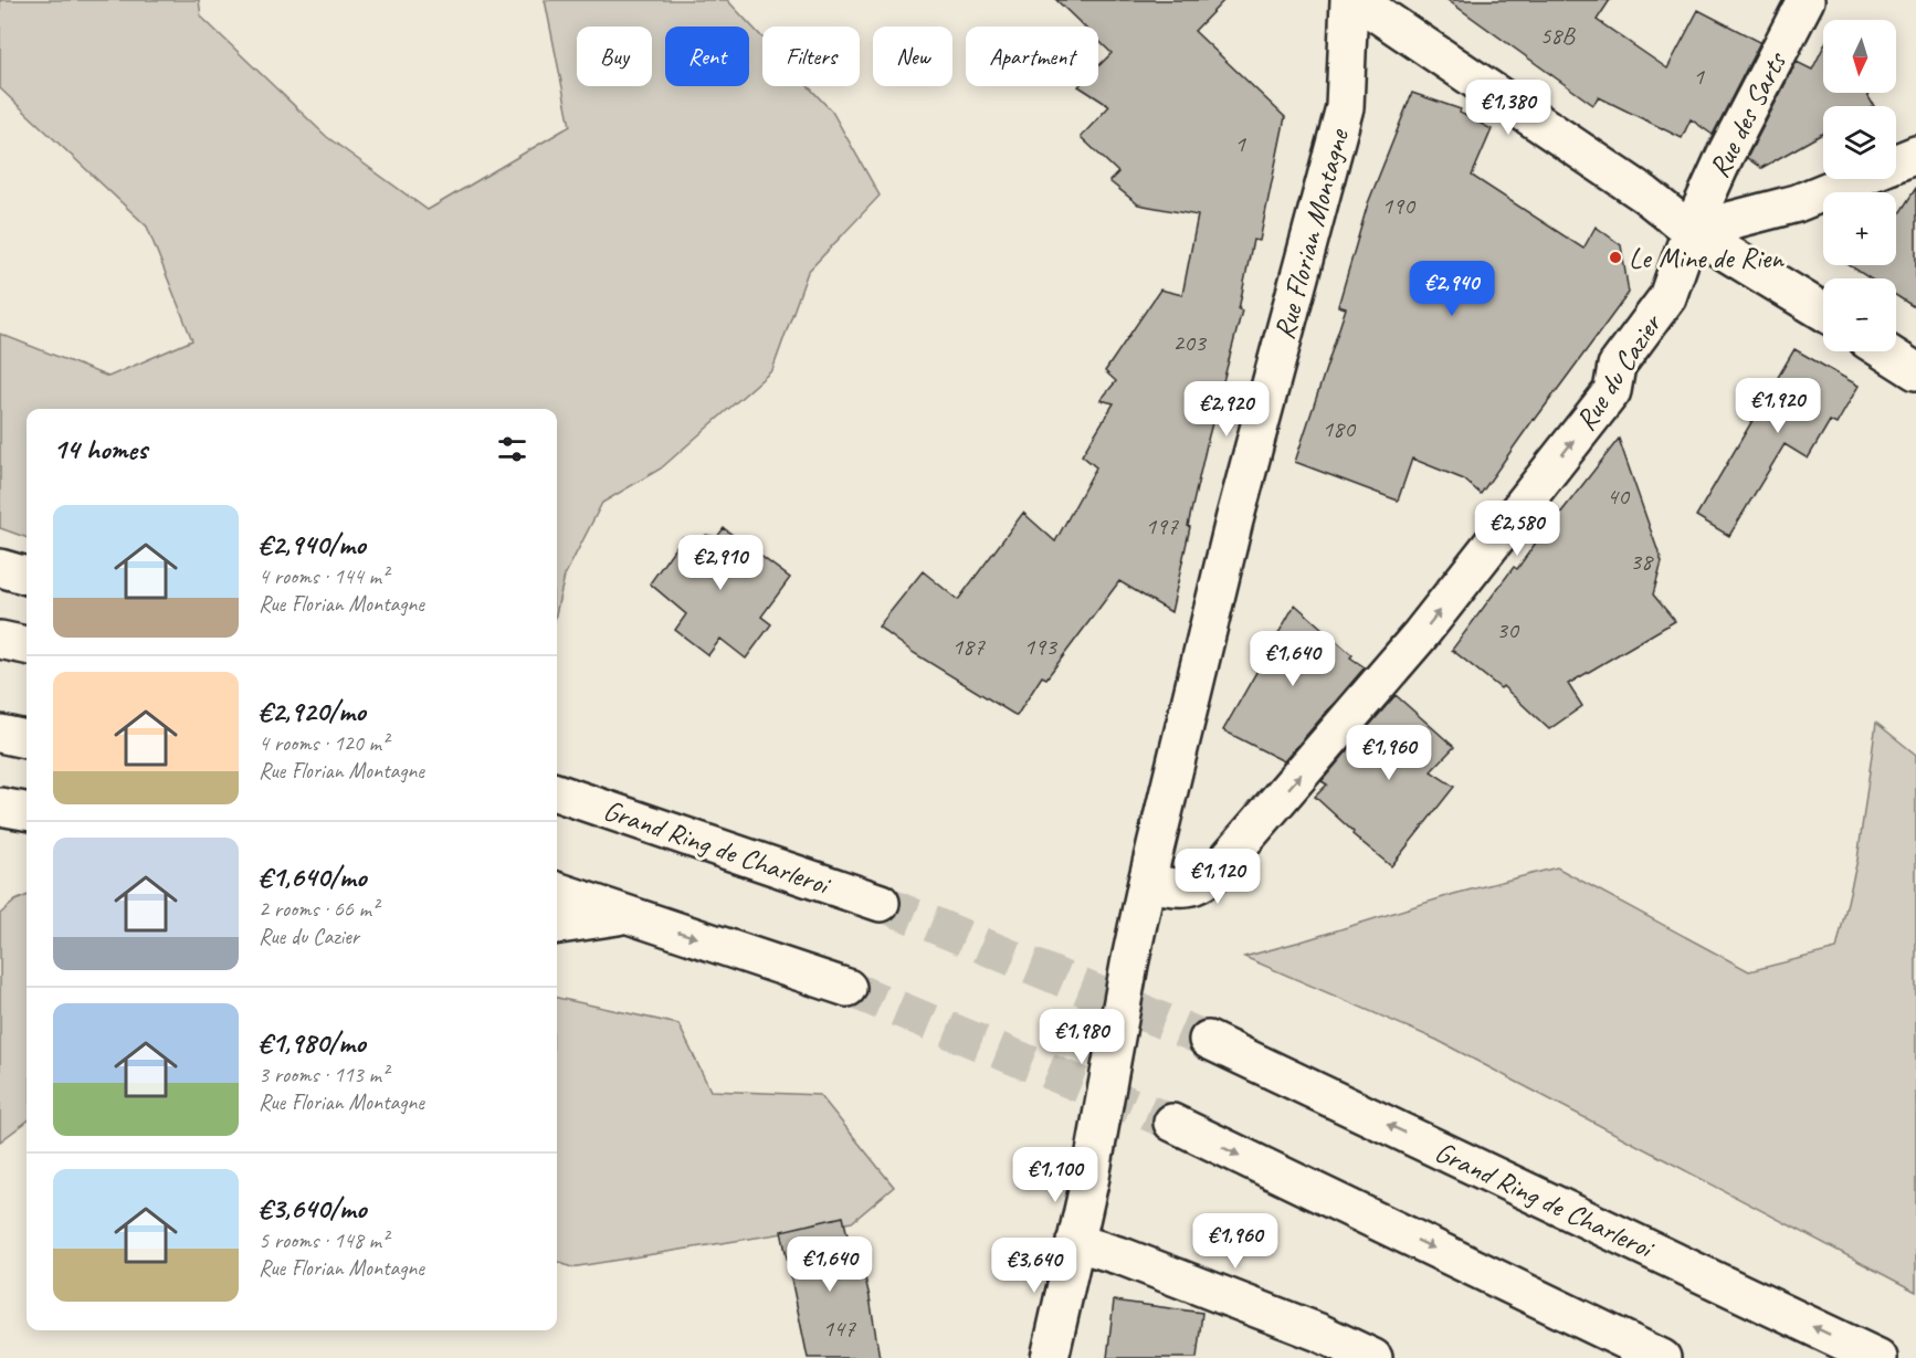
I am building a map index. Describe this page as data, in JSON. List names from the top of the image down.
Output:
{
  "streets": {
    "main road": [
      "Rue des Sarts",
      "Rue Florian Montagne",
      "Rue du Cazier",
      "Grand Ring de Charleroi"
    ]
  },
  "crossings": [
    ["Rue des Sarts", "Rue du Cazier"],
    ["Rue Florian Montagne", "Rue du Cazier"]
  ],
  "one_way": ["Rue du Cazier"],
  "places": ["Le Mine de Rien"],
  "house_numbers": [
    "58B",
    "1",
    "1",
    "190",
    "203",
    "180",
    "40",
    "197",
    "38",
    "30",
    "187",
    "193",
    "147"
  ],
  "north": "bottom",
  "page": {
    "map_buttons": ["+", "−"],
    "chip": [
      "Buy",
      "Rent",
      "Filters",
      "New",
      "Apartment"
    ],
    "price": [
      "€1,380",
      "€2,940",
      "€1,920",
      "€2,920",
      "€2,580",
      "€2,910",
      "€1,640",
      "€1,960",
      "€1,120",
      "€1,980",
      "€1,100",
      "€1,960",
      "€1,640",
      "€3,640"
    ],
    "heading": "14 homes",
    "list": [
      {
        "name": "€2,940/mo",
        "note": "4 rooms · 144 m² · Rue Florian Montagne"
      },
      {
        "name": "€2,920/mo",
        "note": "4 rooms · 120 m² · Rue Florian Montagne"
      },
      {
        "name": "€1,640/mo",
        "note": "2 rooms · 66 m² · Rue du Cazier"
      },
      {
        "name": "€1,980/mo",
        "note": "3 rooms · 113 m² · Rue Florian Montagne"
      },
      {
        "name": "€3,640/mo",
        "note": "5 rooms · 148 m² · Rue Florian Montagne"
      }
    ]
  }
}
